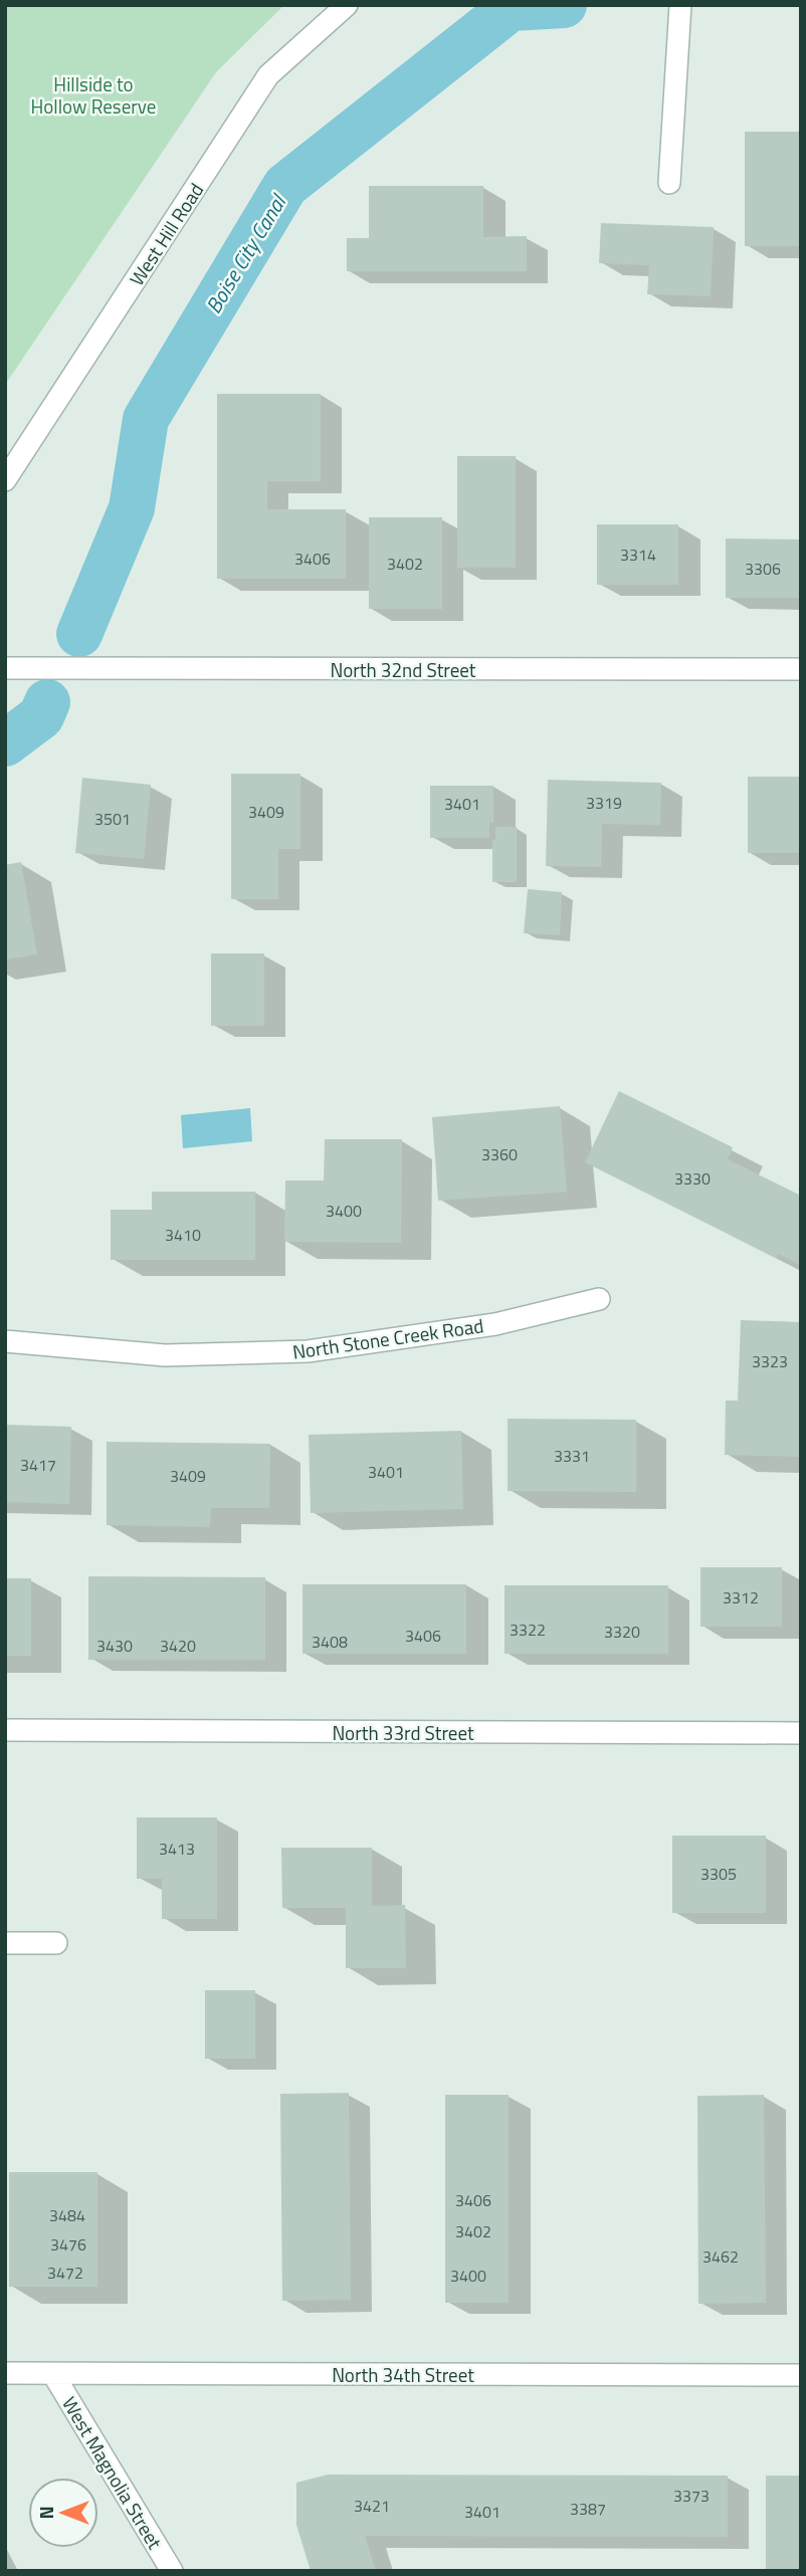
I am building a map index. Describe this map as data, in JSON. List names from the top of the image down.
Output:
{
  "streets": {
    "street": [
      "West Hill Road",
      "North 32nd Street",
      "North Stone Creek Road",
      "North 33rd Street",
      "North 34th Street",
      "West Magnolia Street"
    ]
  },
  "crossings": [
    ["North 34th Street", "West Magnolia Street"]
  ],
  "water": ["Boise City Canal"],
  "parks": ["Hillside to Hollow Reserve"],
  "house_numbers": [
    "3314",
    "3406",
    "3402",
    "3306",
    "3319",
    "3401",
    "3409",
    "3501",
    "3360",
    "3330",
    "3400",
    "3410",
    "3323",
    "3331",
    "3417",
    "3401",
    "3409",
    "3312",
    "3322",
    "3320",
    "3406",
    "3408",
    "3430",
    "3420",
    "3413",
    "3305",
    "3406",
    "3484",
    "3402",
    "3476",
    "3462",
    "3472",
    "3400",
    "3373",
    "3421",
    "3387",
    "3401"
  ],
  "north": "left"
}
